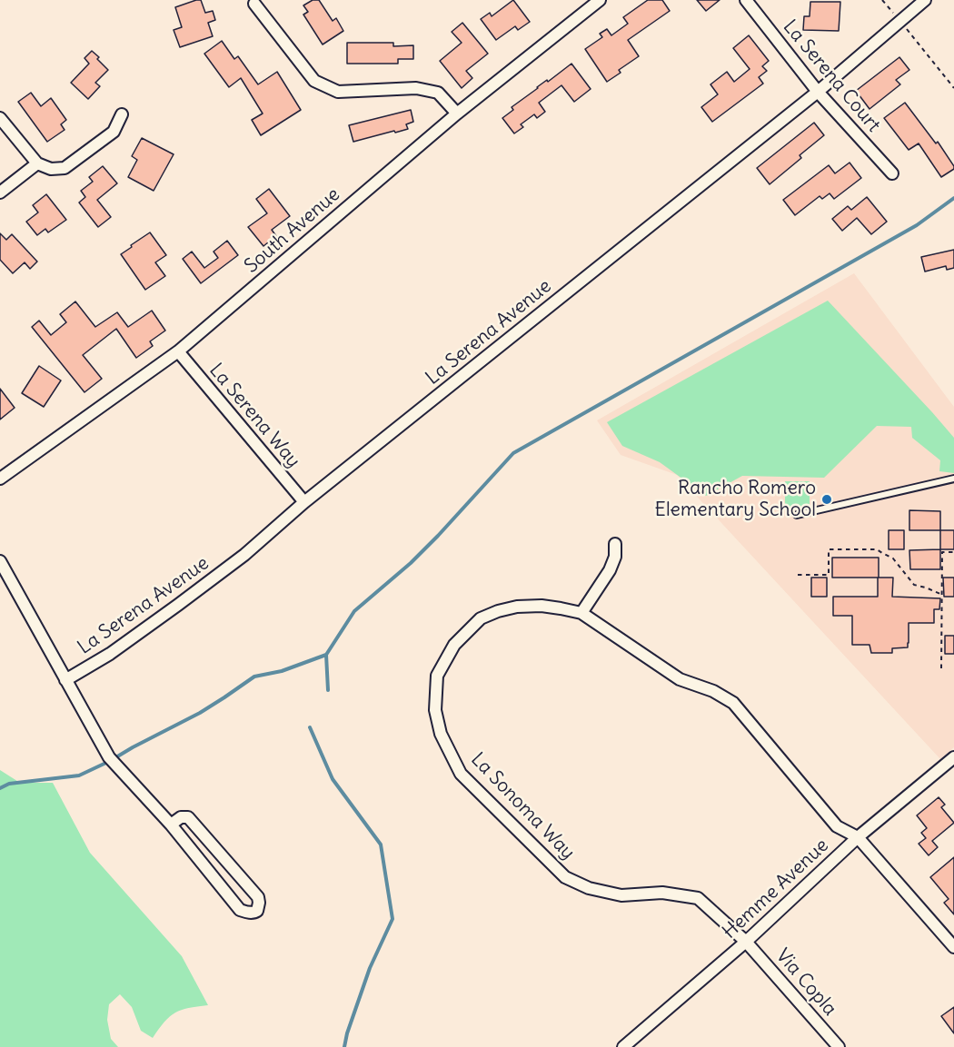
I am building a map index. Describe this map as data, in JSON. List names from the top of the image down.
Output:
{
  "streets": {
    "street": [
      "La Serena Court",
      "South Avenue",
      "La Serena Avenue",
      "La Serena Way",
      "La Sonoma Way",
      "Hemme Avenue",
      "Via Copla"
    ]
  },
  "crossings": [
    ["La Serena Court", "La Serena Avenue"],
    ["South Avenue", "La Serena Way"],
    ["La Serena Avenue", "La Serena Way"],
    ["La Sonoma Way", "Hemme Avenue"],
    ["La Sonoma Way", "Via Copla"],
    ["Hemme Avenue", "Via Copla"]
  ],
  "places": ["Rancho Romero Elementary School"]
}
